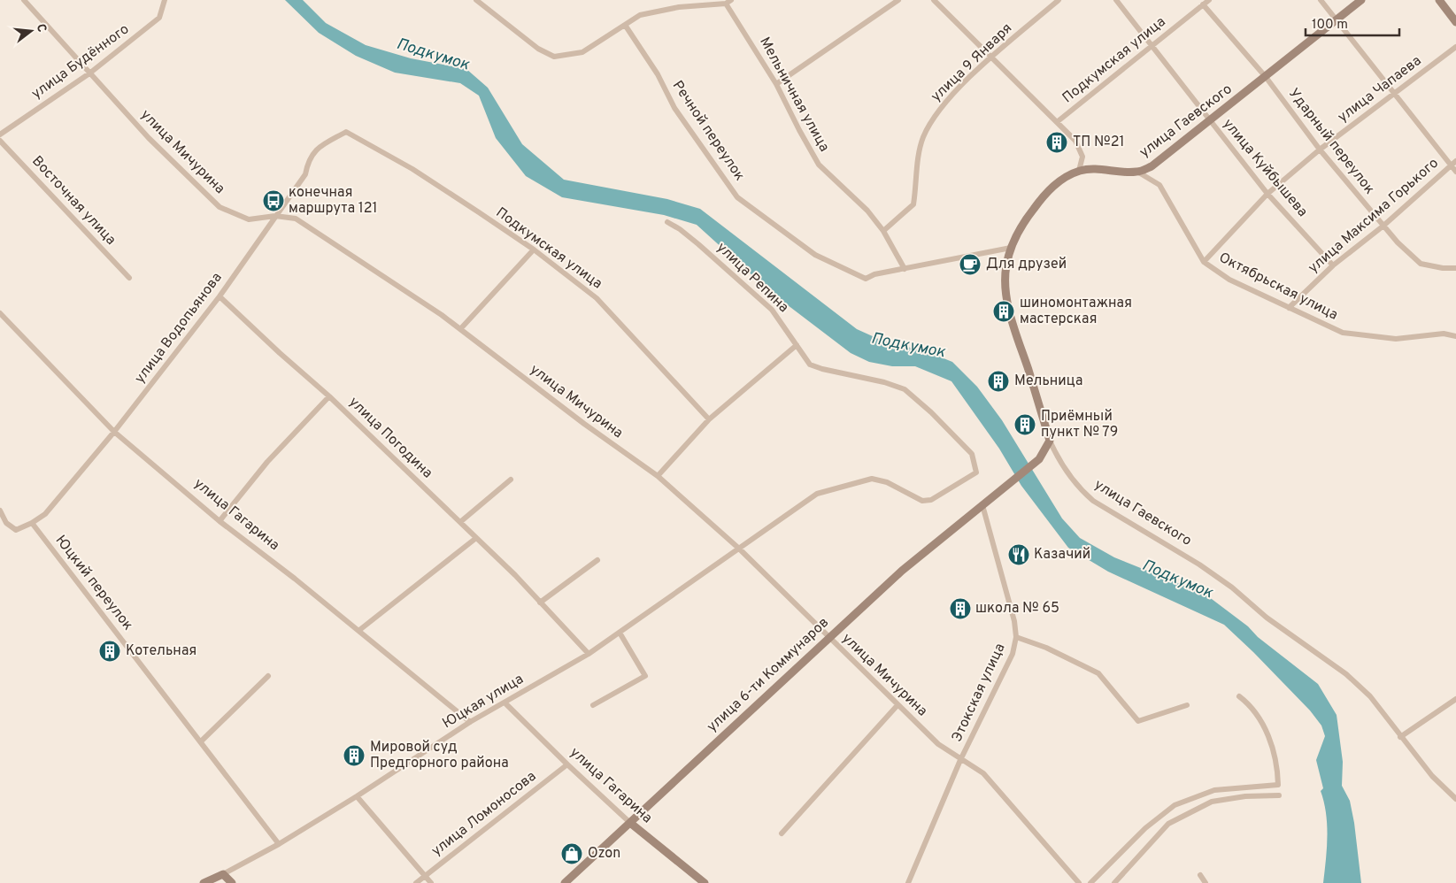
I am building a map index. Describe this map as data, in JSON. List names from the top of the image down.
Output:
{
  "streets": {
    "main road": ["улица Гаевского", "улица Гагарина", "улица 6-ти Коммунаров"],
    "street": [
      "Подкумская улица",
      "улица Будённого",
      "улица 9 Января",
      "улица Чапаева",
      "Мельничная улица",
      "Речной переулок",
      "Ударный переулок",
      "улица Мичурина",
      "улица Куйбышева",
      "Восточная улица",
      "улица Максима Горького",
      "улица Репина",
      "Октябрьская улица",
      "улица Водопьянова",
      "улица Погодина",
      "Юцкий переулок",
      "Этокская улица",
      "Юцкая улица",
      "улица Ломоносова"
    ]
  },
  "crossings": [
    ["Подкумская улица", "Ударный переулок"],
    ["Подкумская улица", "улица Куйбышева"],
    ["Подкумская улица", "улица Водопьянова"],
    ["улица Будённого", "улица Мичурина"],
    ["улица 9 Января", "Мельничная улица"],
    ["улица Чапаева", "Ударный переулок"],
    ["улица Чапаева", "улица Куйбышева"],
    ["улица Чапаева", "Октябрьская улица"],
    ["улица Гаевского", "Речной переулок"],
    ["улица Гаевского", "Ударный переулок"],
    ["улица Гаевского", "улица Куйбышева"],
    ["улица Гаевского", "Октябрьская улица"],
    ["улица Гаевского", "улица 6-ти Коммунаров"],
    ["Ударный переулок", "улица Максима Горького"],
    ["улица Мичурина", "улица Водопьянова"],
    ["улица Мичурина", "улица 6-ти Коммунаров"],
    ["улица Мичурина", "Этокская улица"],
    ["улица Мичурина", "Юцкая улица"],
    ["улица Куйбышева", "улица Максима Горького"],
    ["улица Максима Горького", "Октябрьская улица"],
    ["улица Репина", "Юцкая улица"],
    ["улица Водопьянова", "улица Погодина"],
    ["улица Водопьянова", "улица Гагарина"],
    ["улица Водопьянова", "Юцкий переулок"],
    ["улица Погодина", "Юцкая улица"],
    ["улица Гагарина", "улица 6-ти Коммунаров"],
    ["улица Гагарина", "Юцкая улица"],
    ["улица Гагарина", "улица Ломоносова"],
    ["Юцкий переулок", "Юцкая улица"],
    ["улица 6-ти Коммунаров", "Этокская улица"]
  ],
  "water": ["Подкумок"],
  "places": {
    "building": [
      "ТП №21",
      "шиномонтажная мастерская",
      "Мельница",
      "Приёмный пункт № 79",
      "школа № 65",
      "Котельная",
      "Мировой суд Предгорного района"
    ],
    "bus stop": ["конечная маршрута 121"],
    "cafe": ["Для друзей"],
    "restaurant": ["Казачий"],
    "shop": ["Ozon"]
  },
  "scale_bar": "100 m",
  "north": "right"
}
